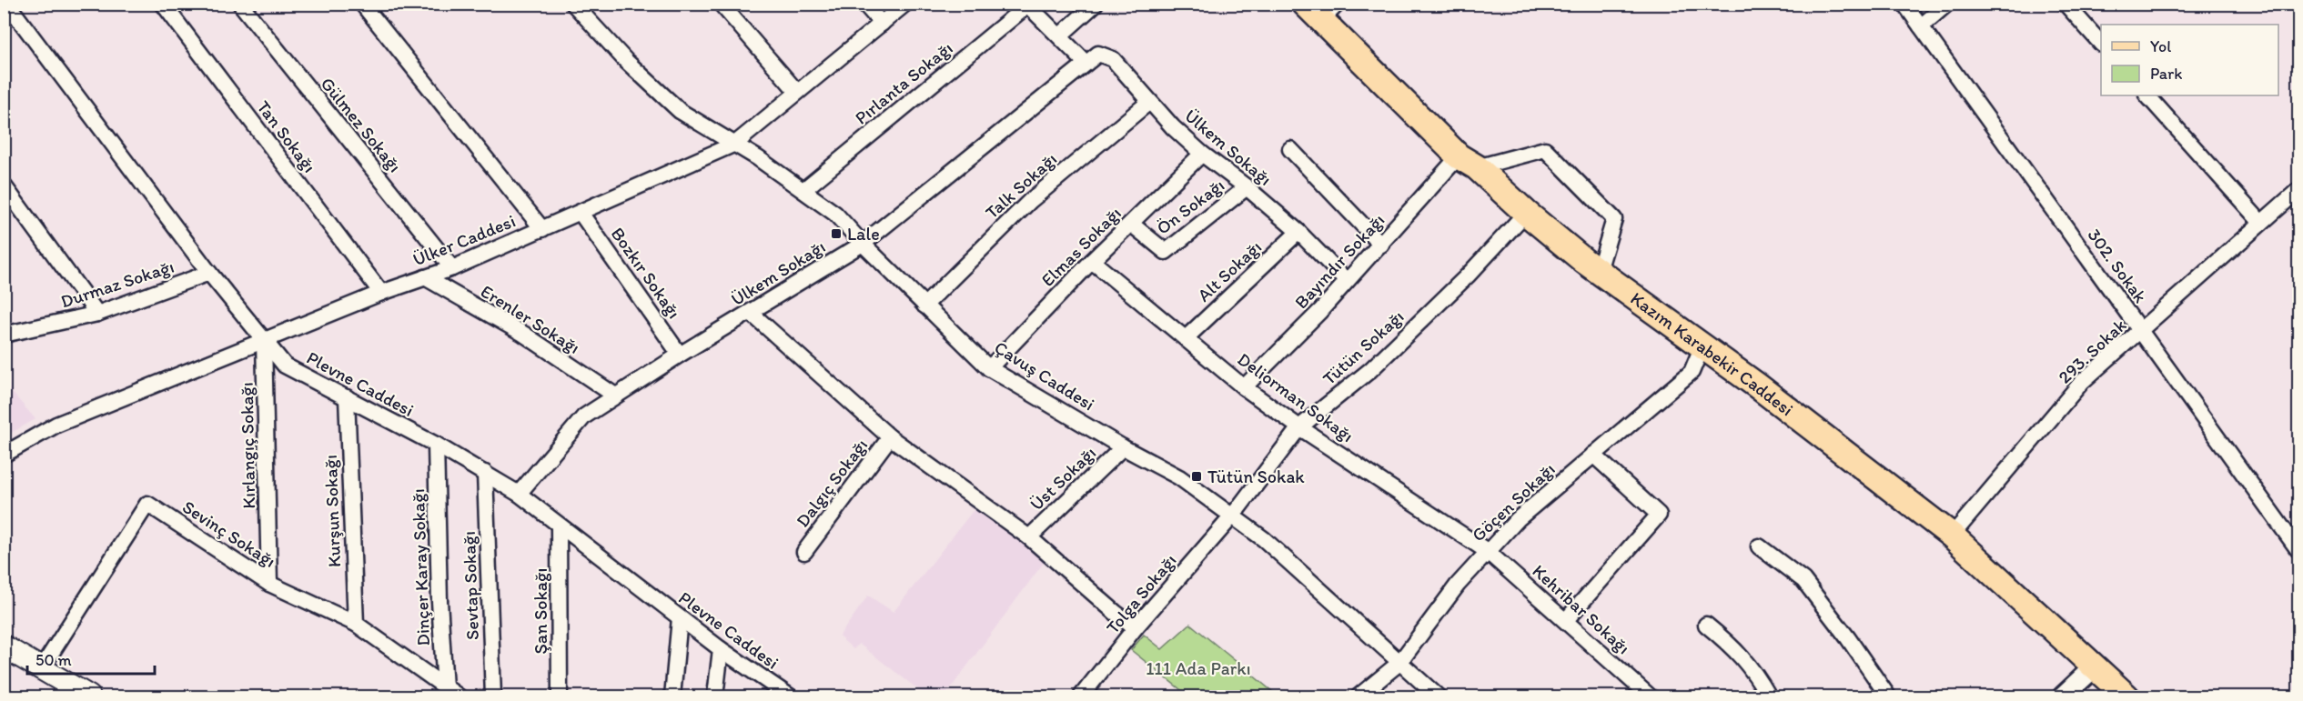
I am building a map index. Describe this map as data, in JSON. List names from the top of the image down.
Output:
{
  "streets": {
    "main road": ["Kazım Karabekir Caddesi"],
    "street": [
      "Pırlanta Sokağı",
      "Gülmez Sokağı",
      "Tan Sokağı",
      "Ülkem Sokağı",
      "Talk Sokağı",
      "Ön Sokağı",
      "Ülker Caddesi",
      "Elmas Sokağı",
      "Bayındır Sokağı",
      "302. Sokak",
      "Alt Sokağı",
      "Bozkır Sokağı",
      "Durmaz Sokağı",
      "Erenler Sokağı",
      "Tütün Sokağı",
      "293. Sokak",
      "Çavuş Caddesi",
      "Plevne Caddesi",
      "Deliorman Sokağı",
      "Kırlangıç Sokağı",
      "Üst Sokağı",
      "Dalgıç Sokağı",
      "Göçen Sokağı",
      "Kurşun Sokağı",
      "Sevinç Sokağı",
      "Dinçer Karay Sokağı",
      "Sevtap Sokağı",
      "Tolga Sokağı",
      "Kehribar Sokağı",
      "Şan Sokağı"
    ]
  },
  "crossings": [
    ["Pırlanta Sokağı", "Çavuş Caddesi"],
    ["Gülmez Sokağı", "Ülker Caddesi"],
    ["Tan Sokağı", "Ülker Caddesi"],
    ["Ülkem Sokağı", "Talk Sokağı"],
    ["Ülkem Sokağı", "Ön Sokağı"],
    ["Ülkem Sokağı", "Elmas Sokağı"],
    ["Ülkem Sokağı", "Bayındır Sokağı"],
    ["Ülkem Sokağı", "Alt Sokağı"],
    ["Ülkem Sokağı", "Bozkır Sokağı"],
    ["Ülkem Sokağı", "Erenler Sokağı"],
    ["Ülkem Sokağı", "Çavuş Caddesi"],
    ["Ülkem Sokağı", "Plevne Caddesi"],
    ["Talk Sokağı", "Çavuş Caddesi"],
    ["Ön Sokağı", "Elmas Sokağı"],
    ["Ülker Caddesi", "Bozkır Sokağı"],
    ["Ülker Caddesi", "Erenler Sokağı"],
    ["Ülker Caddesi", "Çavuş Caddesi"],
    ["Ülker Caddesi", "Plevne Caddesi"],
    ["Ülker Caddesi", "Kırlangıç Sokağı"],
    ["Elmas Sokağı", "Çavuş Caddesi"],
    ["Elmas Sokağı", "Deliorman Sokağı"],
    ["Bayındır Sokağı", "Kazım Karabekir Caddesi"],
    ["Bayındır Sokağı", "Deliorman Sokağı"],
    ["302. Sokak", "293. Sokak"],
    ["Alt Sokağı", "Deliorman Sokağı"],
    ["Durmaz Sokağı", "Plevne Caddesi"],
    ["Tütün Sokağı", "Kazım Karabekir Caddesi"],
    ["Tütün Sokağı", "Çavuş Caddesi"],
    ["Tütün Sokağı", "Deliorman Sokağı"],
    ["Tütün Sokağı", "Tolga Sokağı"],
    ["293. Sokak", "Kazım Karabekir Caddesi"],
    ["Kazım Karabekir Caddesi", "Göçen Sokağı"],
    ["Çavuş Caddesi", "Üst Sokağı"],
    ["Çavuş Caddesi", "Göçen Sokağı"],
    ["Çavuş Caddesi", "Tolga Sokağı"],
    ["Plevne Caddesi", "Kırlangıç Sokağı"],
    ["Plevne Caddesi", "Kurşun Sokağı"],
    ["Plevne Caddesi", "Dinçer Karay Sokağı"],
    ["Plevne Caddesi", "Sevtap Sokağı"],
    ["Plevne Caddesi", "Şan Sokağı"],
    ["Deliorman Sokağı", "Göçen Sokağı"],
    ["Deliorman Sokağı", "Kehribar Sokağı"],
    ["Kırlangıç Sokağı", "Sevinç Sokağı"],
    ["Göçen Sokağı", "Kehribar Sokağı"],
    ["Kurşun Sokağı", "Sevinç Sokağı"],
    ["Sevinç Sokağı", "Dinçer Karay Sokağı"]
  ],
  "parks": ["111 Ada Parkı"],
  "places": {
    "transit": ["Lale", "Tütün Sokak"]
  },
  "legend": ["Yol", "Park"],
  "scale_bar": "50 m"
}
